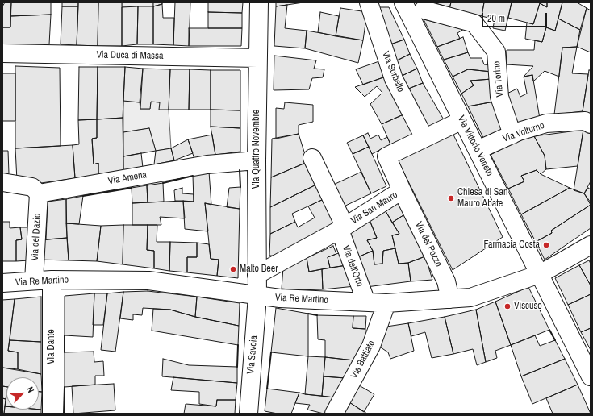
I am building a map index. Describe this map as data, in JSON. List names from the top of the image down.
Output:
{
  "streets": {
    "street": [
      "Via Duca di Massa",
      "Via Sorbello",
      "Via Torino",
      "Via Volturno",
      "Via Vittorio Veneto",
      "Via Quattro Novembre",
      "Via Amena",
      "Via San Mauro",
      "Via del Dazio",
      "Via del Pozzo",
      "Via dell'Orto",
      "Via Re Martino",
      "Via Dante",
      "Via Savoia",
      "Via Battiato"
    ]
  },
  "crossings": [
    ["Via Duca di Massa", "Via Quattro Novembre"],
    ["Via Sorbello", "Via San Mauro"],
    ["Via Torino", "Via Volturno"],
    ["Via Volturno", "Via Vittorio Veneto"],
    ["Via Vittorio Veneto", "Via San Mauro"],
    ["Via Vittorio Veneto", "Via Re Martino"],
    ["Via Quattro Novembre", "Via Amena"],
    ["Via Quattro Novembre", "Via San Mauro"],
    ["Via Quattro Novembre", "Via Re Martino"],
    ["Via Quattro Novembre", "Via Savoia"],
    ["Via Amena", "Via del Dazio"],
    ["Via San Mauro", "Via del Pozzo"],
    ["Via San Mauro", "Via dell'Orto"],
    ["Via del Dazio", "Via Re Martino"],
    ["Via del Pozzo", "Via Re Martino"],
    ["Via dell'Orto", "Via Re Martino"],
    ["Via Re Martino", "Via Dante"],
    ["Via Re Martino", "Via Savoia"],
    ["Via Re Martino", "Via Battiato"]
  ],
  "places": [
    "Chiesa di San Mauro Abate",
    "Farmacia Costa",
    "Malto Beer",
    "Viscuso"
  ],
  "scale_bar": "20 m",
  "north": "top right"
}
